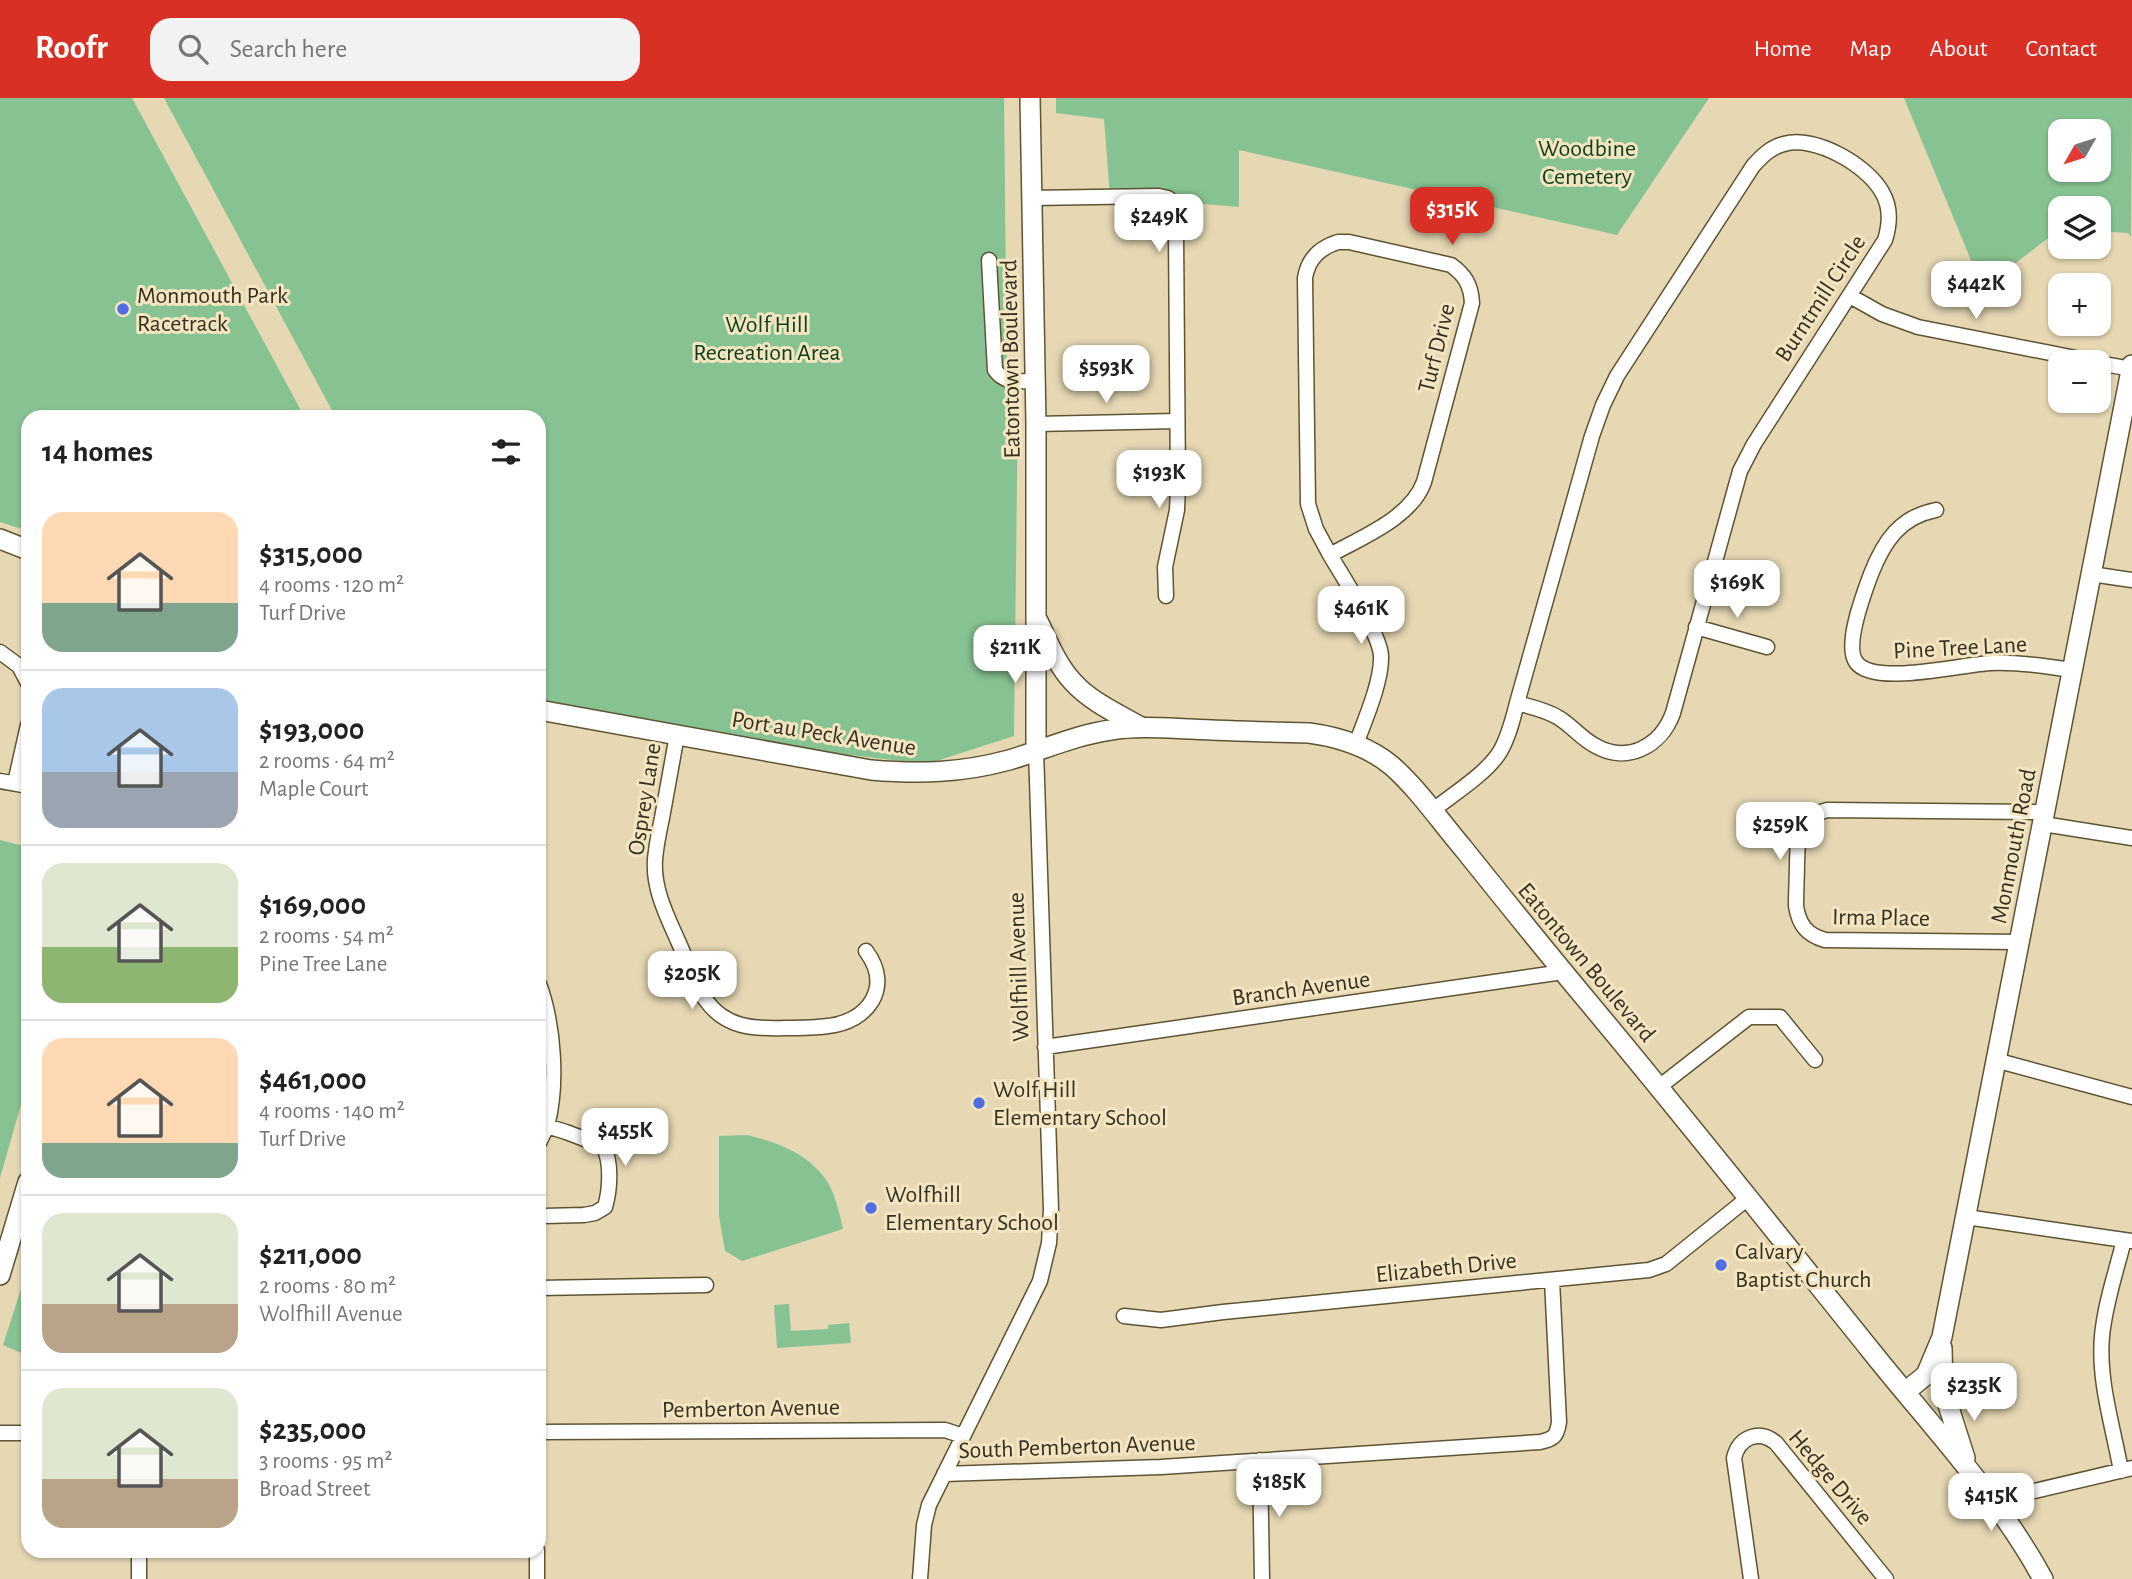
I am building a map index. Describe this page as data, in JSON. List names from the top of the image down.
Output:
{
  "streets": {
    "street": [
      "Burntmill Circle",
      "Turf Drive",
      "Eatontown Boulevard",
      "Pine Tree Lane",
      "Port au Peck Avenue",
      "Osprey Lane",
      "Monmouth Road",
      "Irma Place",
      "Wolfhill Avenue",
      "Branch Avenue",
      "Elizabeth Drive",
      "Pemberton Avenue",
      "South Pemberton Avenue",
      "Hedge Drive"
    ]
  },
  "crossings": [
    ["Burntmill Circle", "Eatontown Boulevard"],
    ["Turf Drive", "Eatontown Boulevard"],
    ["Eatontown Boulevard", "Port au Peck Avenue"],
    ["Eatontown Boulevard", "Monmouth Road"],
    ["Eatontown Boulevard", "Wolfhill Avenue"],
    ["Eatontown Boulevard", "Branch Avenue"],
    ["Eatontown Boulevard", "Elizabeth Drive"],
    ["Pine Tree Lane", "Monmouth Road"],
    ["Port au Peck Avenue", "Osprey Lane"],
    ["Port au Peck Avenue", "Wolfhill Avenue"],
    ["Monmouth Road", "Irma Place"],
    ["Wolfhill Avenue", "Branch Avenue"],
    ["Wolfhill Avenue", "Pemberton Avenue"],
    ["Wolfhill Avenue", "South Pemberton Avenue"],
    ["Elizabeth Drive", "South Pemberton Avenue"]
  ],
  "parks": ["Woodbine Cemetery", "Wolf Hill Recreation Area"],
  "places": [
    "Monmouth Park Racetrack",
    "Wolf Hill Elementary School",
    "Wolfhill Elementary School",
    "Calvary Baptist Church"
  ],
  "north": "bottom left",
  "page": {
    "header": "Roofr",
    "search": "Search here",
    "nav": [
      "Home",
      "Map",
      "About",
      "Contact"
    ],
    "map_buttons": ["+", "−"],
    "price": [
      "$315K",
      "$249K",
      "$442K",
      "$593K",
      "$193K",
      "$169K",
      "$461K",
      "$211K",
      "$259K",
      "$205K",
      "$455K",
      "$235K",
      "$185K",
      "$415K"
    ],
    "heading": "14 homes",
    "list": [
      {
        "name": "$315,000",
        "note": "4 rooms · 120 m² · Turf Drive"
      },
      {
        "name": "$193,000",
        "note": "2 rooms · 64 m² · Maple Court"
      },
      {
        "name": "$169,000",
        "note": "2 rooms · 54 m² · Pine Tree Lane"
      },
      {
        "name": "$461,000",
        "note": "4 rooms · 140 m² · Turf Drive"
      },
      {
        "name": "$211,000",
        "note": "2 rooms · 80 m² · Wolfhill Avenue"
      },
      {
        "name": "$235,000",
        "note": "3 rooms · 95 m² · Broad Street"
      }
    ]
  }
}
